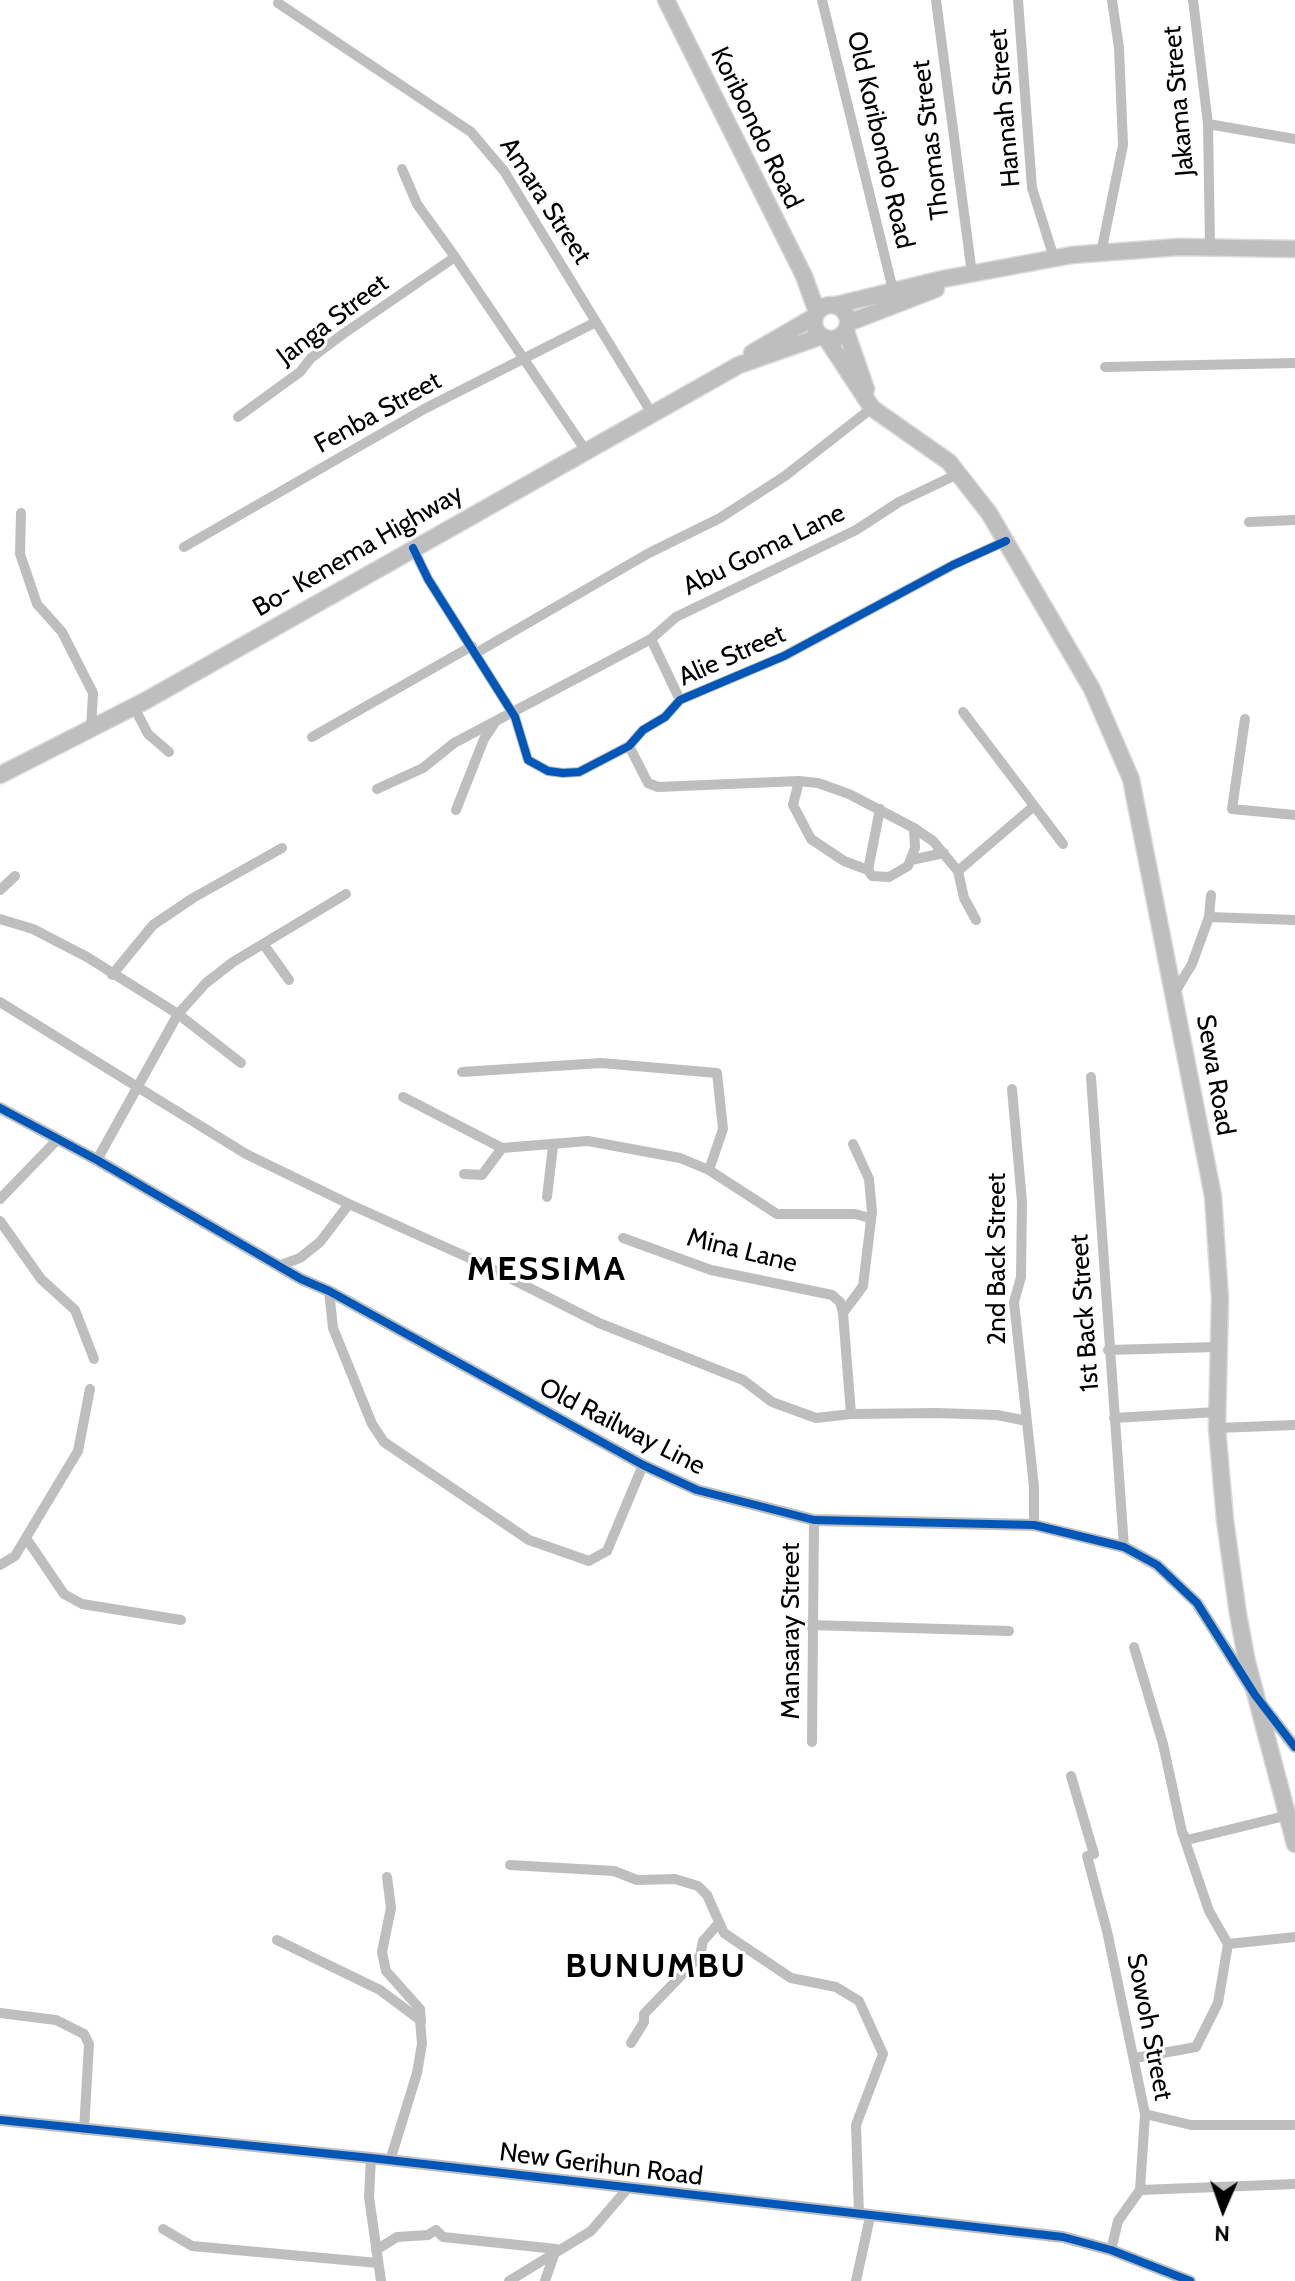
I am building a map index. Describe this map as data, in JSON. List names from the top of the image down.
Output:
{
  "streets": {
    "main road": ["Koribondo Road", "Bo- Kenema Highway", "Sewa Road"],
    "street": [
      "Jakama Street",
      "Hannah Street",
      "Old Koribondo Road",
      "Thomas Street",
      "Amara Street",
      "Janga Street",
      "Fenba Street",
      "Abu Goma Lane",
      "Alie Street",
      "Mina Lane",
      "2nd Back Street",
      "1st Back Street",
      "Old Railway Line",
      "Mansaray Street",
      "Sowoh Street",
      "New Gerihun Road"
    ]
  },
  "crossings": [
    ["Koribondo Road", "Sewa Road"],
    ["Amara Street", "Fenba Street"],
    ["Amara Street", "Bo- Kenema Highway"],
    ["Abu Goma Lane", "Alie Street"],
    ["Abu Goma Lane", "Sewa Road"],
    ["Bo- Kenema Highway", "Alie Street"],
    ["Alie Street", "Sewa Road"],
    ["Sewa Road", "Old Railway Line"],
    ["2nd Back Street", "Old Railway Line"],
    ["1st Back Street", "Old Railway Line"],
    ["Old Railway Line", "Mansaray Street"]
  ],
  "districts": ["MESSIMA", "BUNUMBU"],
  "north": "bottom"
}
